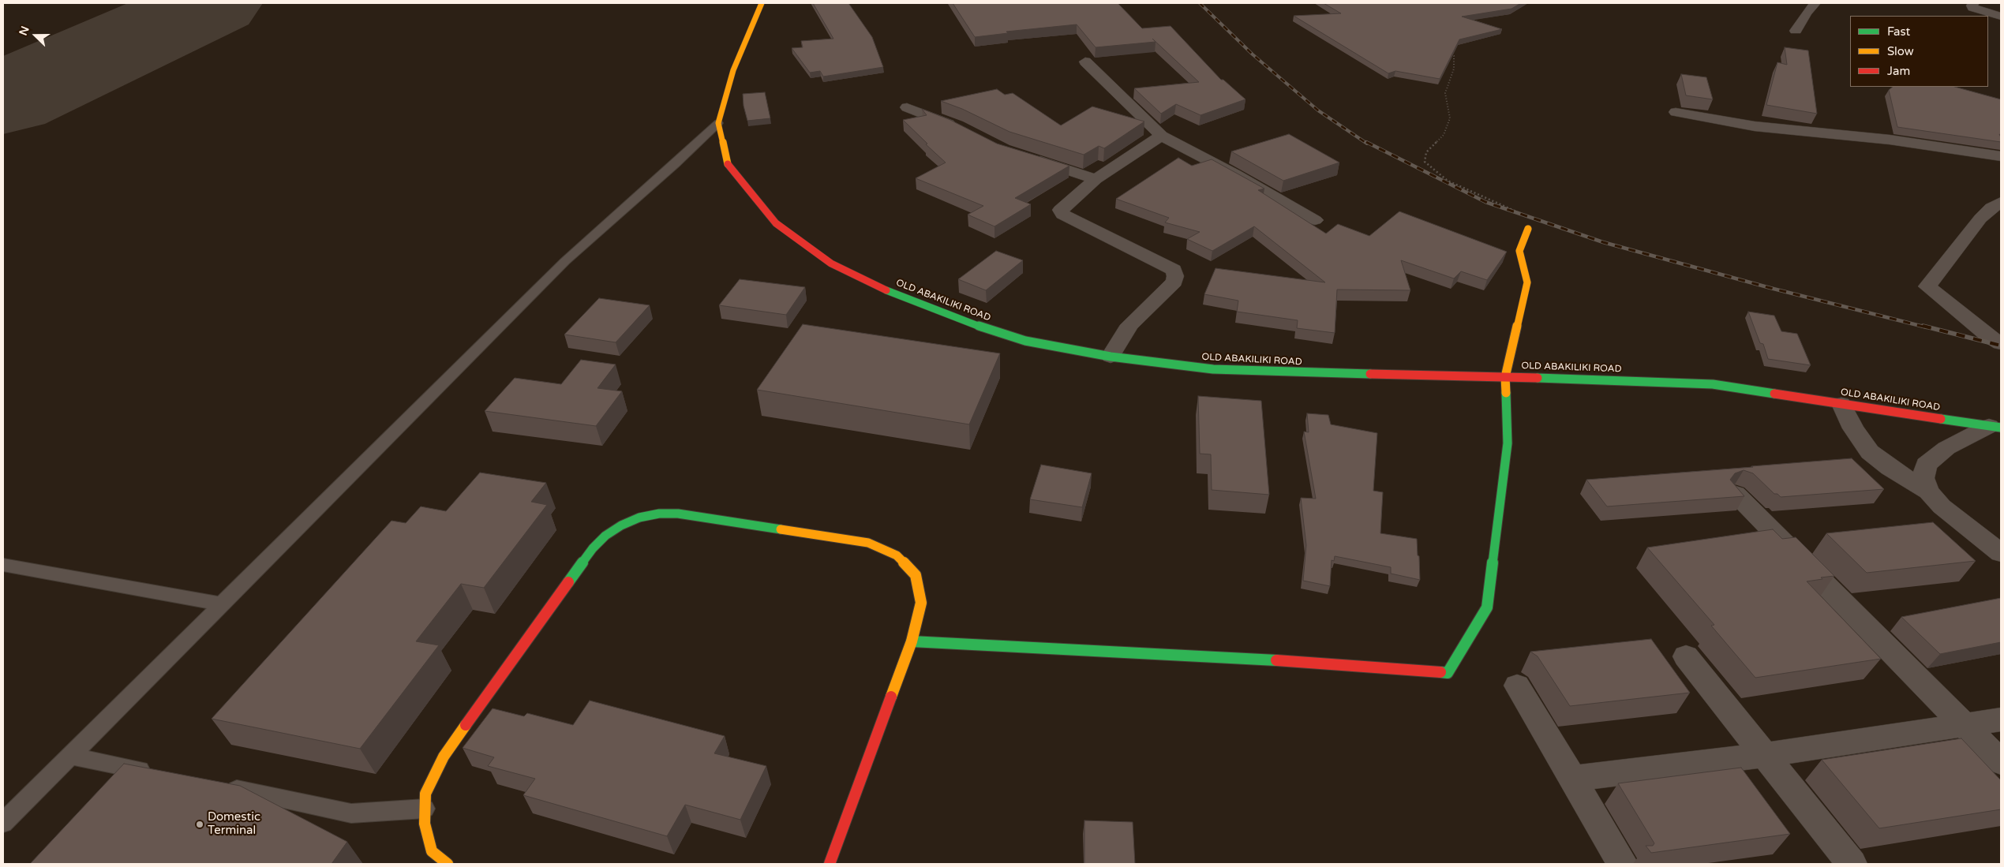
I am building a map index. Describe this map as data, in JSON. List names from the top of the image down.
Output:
{
  "streets": {
    "main road": ["OLD ABAKILIKI ROAD"]
  },
  "places": ["Domestic Terminal"],
  "legend": ["Fast", "Slow", "Jam"],
  "north": "left"
}
